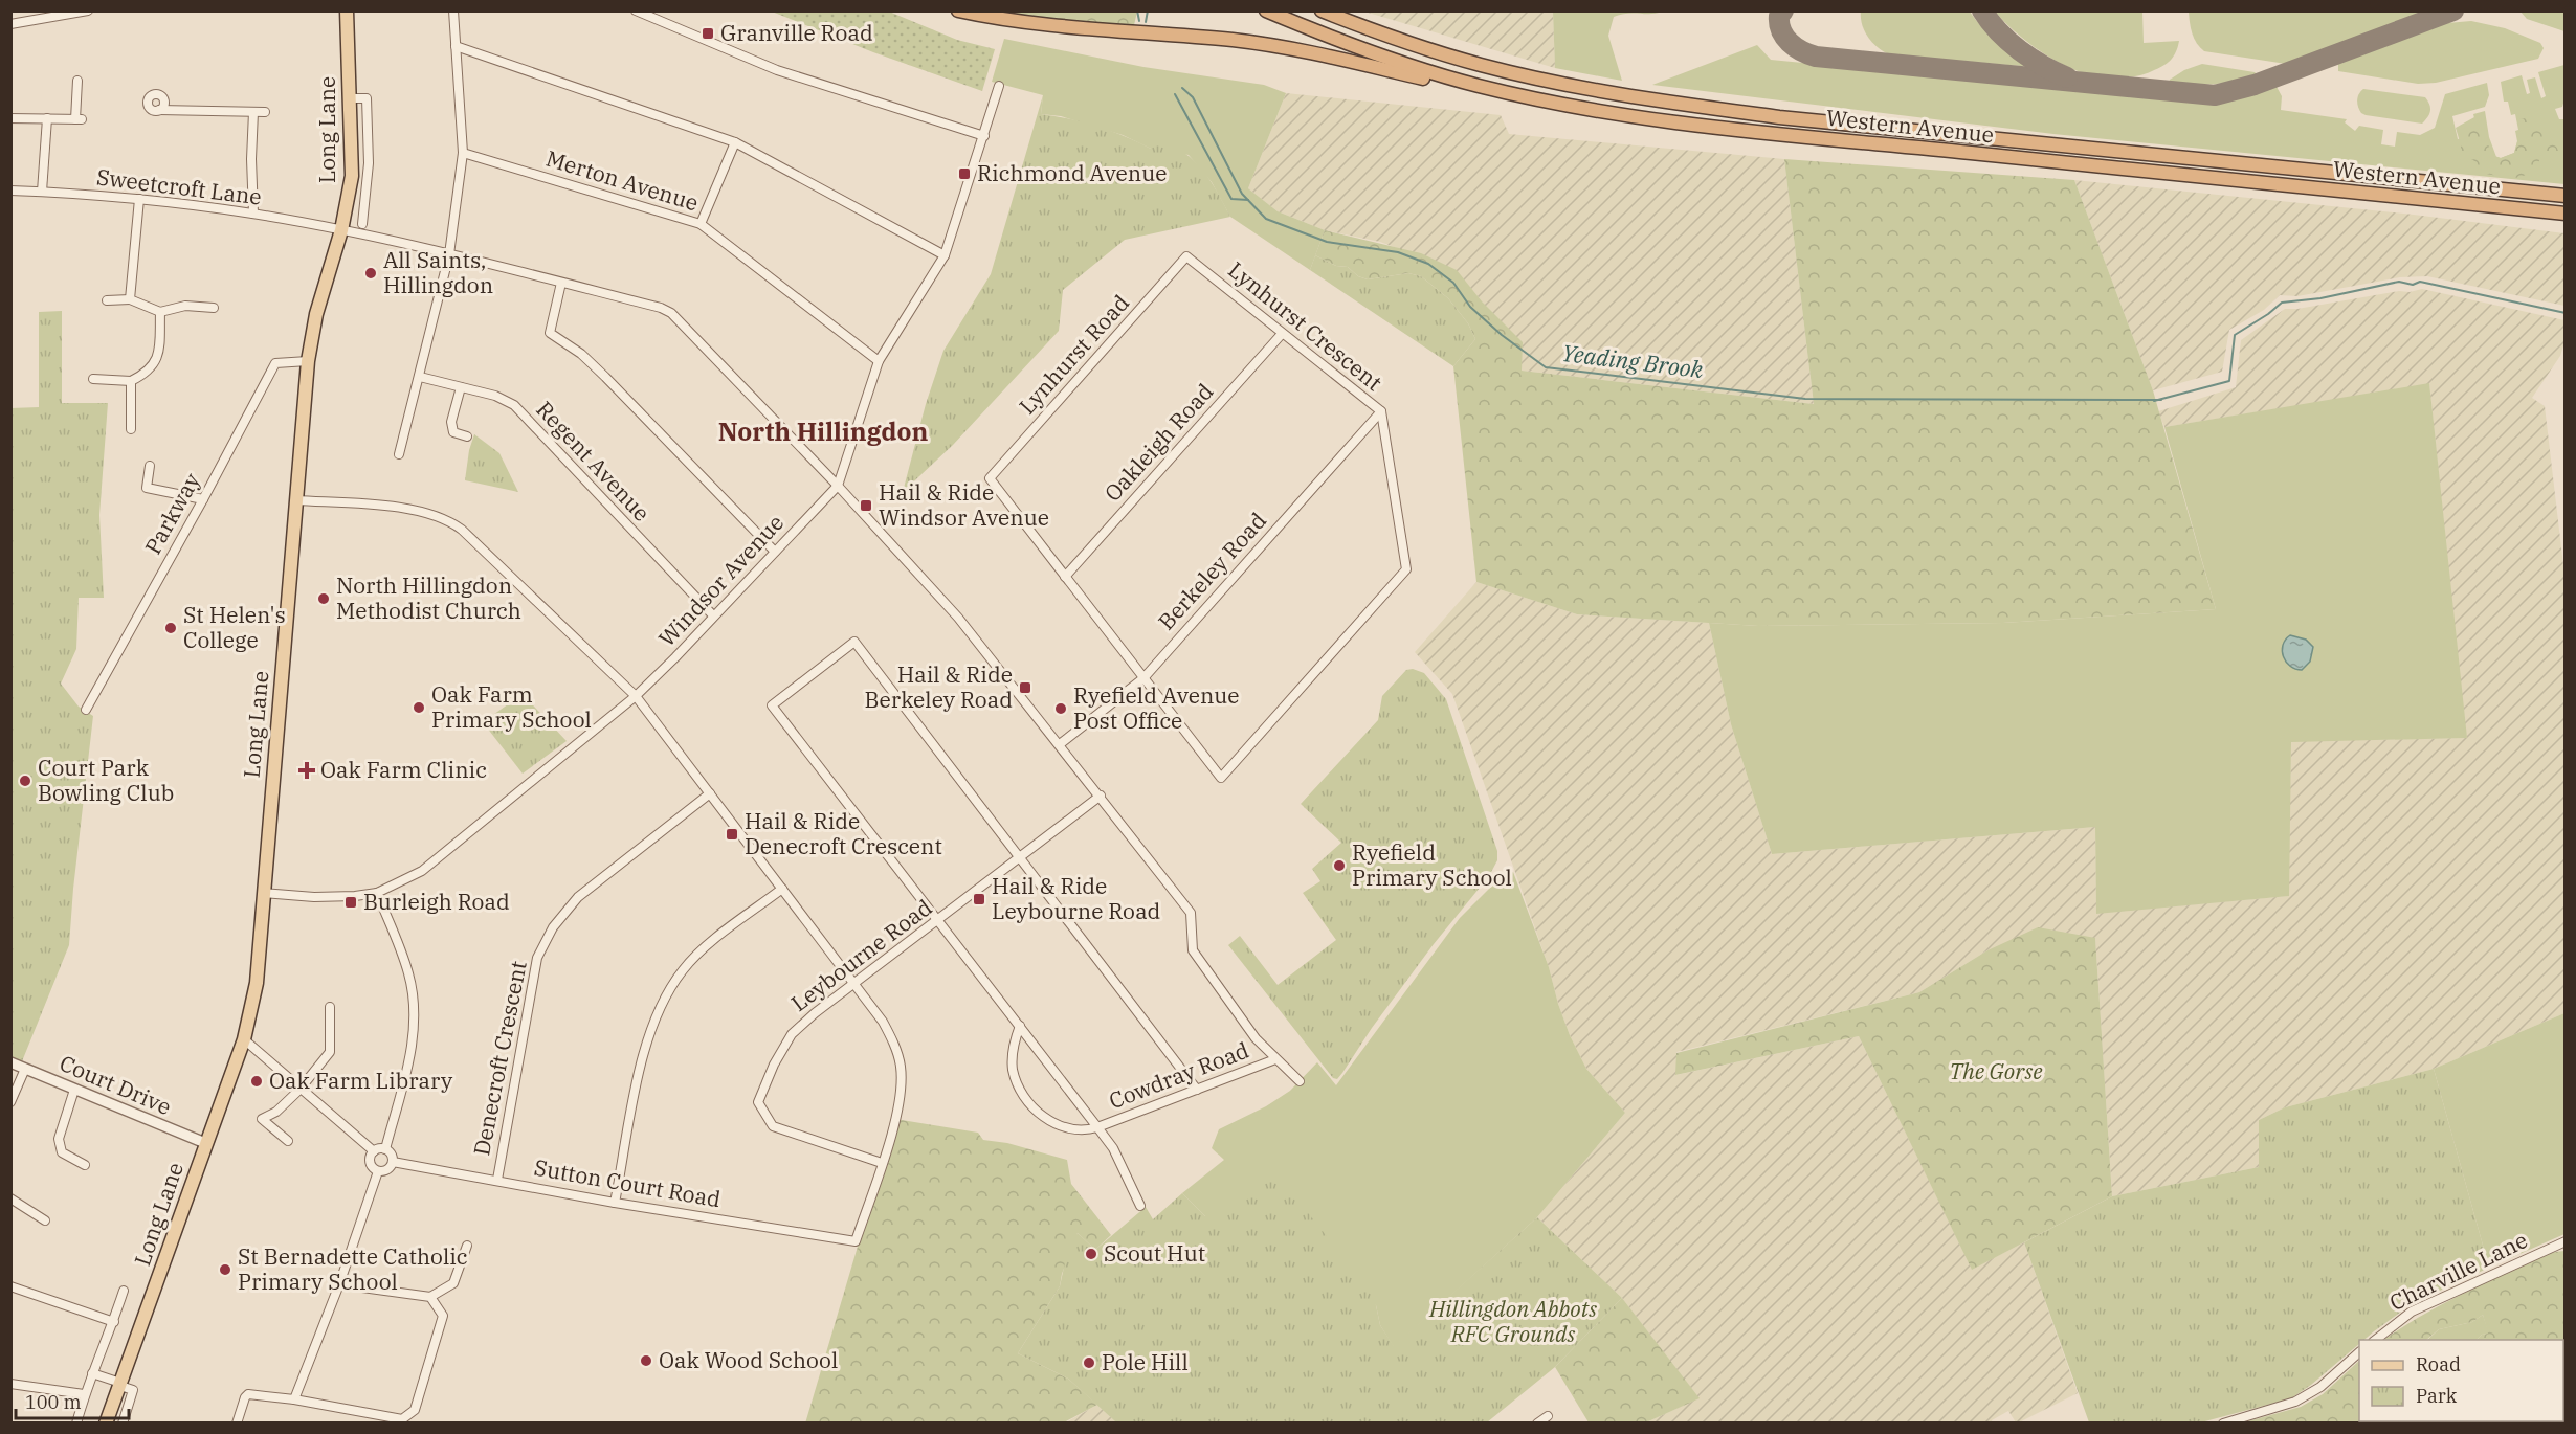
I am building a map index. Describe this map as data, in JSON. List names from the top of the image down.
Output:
{
  "streets": {
    "highway": ["Western Avenue"],
    "main road": ["Long Lane"],
    "street": [
      "Merton Avenue",
      "Sweetcroft Lane",
      "Lynhurst Crescent",
      "Lynhurst Road",
      "Oakleigh Road",
      "Regent Avenue",
      "Parkway",
      "Berkeley Road",
      "Windsor Avenue",
      "Leybourne Road",
      "Denecroft Crescent",
      "Cowdray Road",
      "Court Drive",
      "Sutton Court Road",
      "Charville Lane"
    ]
  },
  "crossings": [
    ["Long Lane", "Sweetcroft Lane"],
    ["Long Lane", "Parkway"],
    ["Long Lane", "Windsor Avenue"],
    ["Long Lane", "Court Drive"],
    ["Merton Avenue", "Windsor Avenue"],
    ["Sweetcroft Lane", "Berkeley Road"],
    ["Sweetcroft Lane", "Windsor Avenue"],
    ["Sweetcroft Lane", "Leybourne Road"],
    ["Sweetcroft Lane", "Cowdray Road"],
    ["Lynhurst Crescent", "Lynhurst Road"],
    ["Lynhurst Crescent", "Oakleigh Road"],
    ["Lynhurst Crescent", "Berkeley Road"],
    ["Lynhurst Road", "Oakleigh Road"],
    ["Regent Avenue", "Windsor Avenue"],
    ["Leybourne Road", "Sutton Court Road"],
    ["Denecroft Crescent", "Sutton Court Road"]
  ],
  "districts": ["North Hillingdon"],
  "water": ["Yeading Brook"],
  "parks": ["The Gorse", "Hillingdon Abbots RFC Grounds"],
  "places": {
    "transit": [
      "Granville Road",
      "Richmond Avenue",
      "Hail & Ride Windsor Avenue",
      "Hail & Ride Berkeley Road",
      "Hail & Ride Denecroft Crescent",
      "Hail & Ride Leybourne Road",
      "Burleigh Road"
    ],
    "other": [
      "All Saints, Hillingdon",
      "North Hillingdon Methodist Church",
      "St Helen's College",
      "Oak Farm Primary School",
      "Ryefield Avenue Post Office",
      "Court Park Bowling Club",
      "Ryefield Primary School",
      "Oak Farm Library",
      "Scout Hut",
      "St Bernadette Catholic Primary School",
      "Oak Wood School",
      "Pole Hill"
    ],
    "health": ["Oak Farm Clinic"]
  },
  "legend": ["Road", "Park"],
  "scale_bar": "100 m"
}
